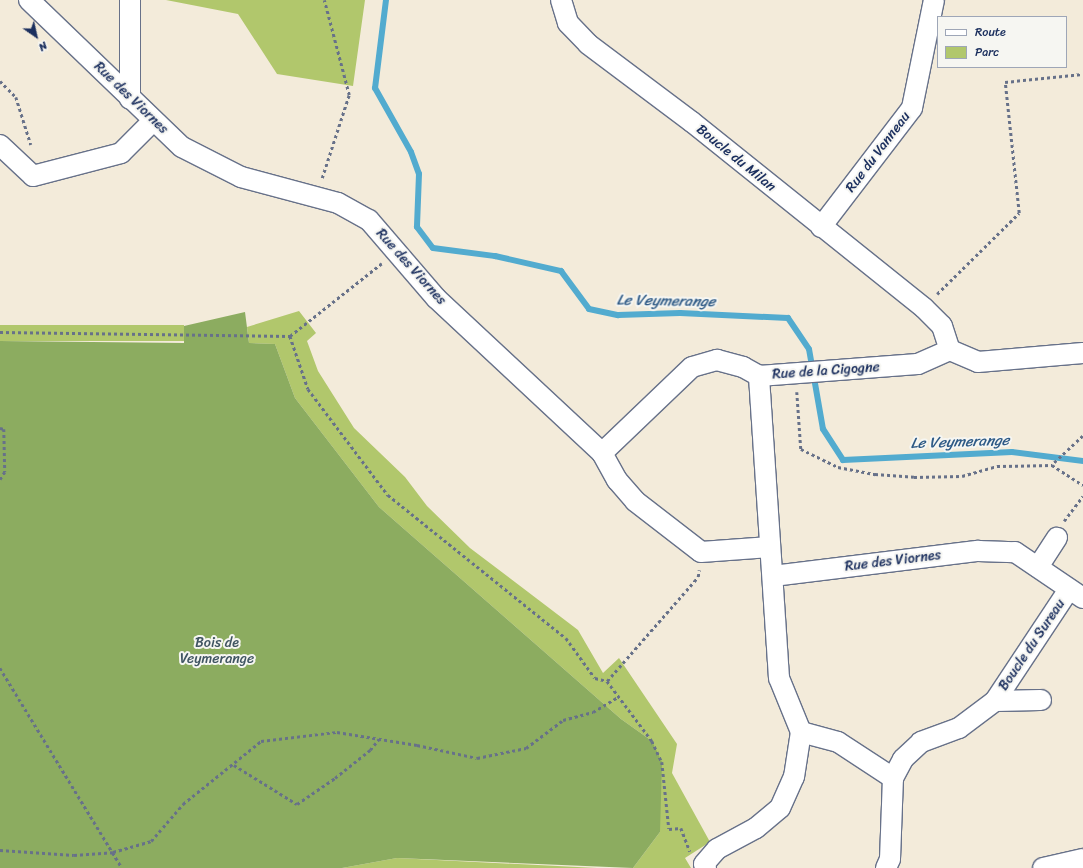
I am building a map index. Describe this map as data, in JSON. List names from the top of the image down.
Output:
{
  "streets": {
    "street": [
      "Rue des Viornes",
      "Rue du Vanneau",
      "Boucle du Milan",
      "Rue de la Cigogne",
      "Boucle du Sureau"
    ]
  },
  "crossings": [
    ["Rue des Viornes", "Rue de la Cigogne"],
    ["Rue des Viornes", "Boucle du Sureau"],
    ["Rue du Vanneau", "Boucle du Milan"],
    ["Boucle du Milan", "Rue de la Cigogne"]
  ],
  "water": ["Le Veymerange"],
  "parks": ["Bois de Veymerange"],
  "legend": ["Route", "Parc"],
  "north": "bottom right"
}
